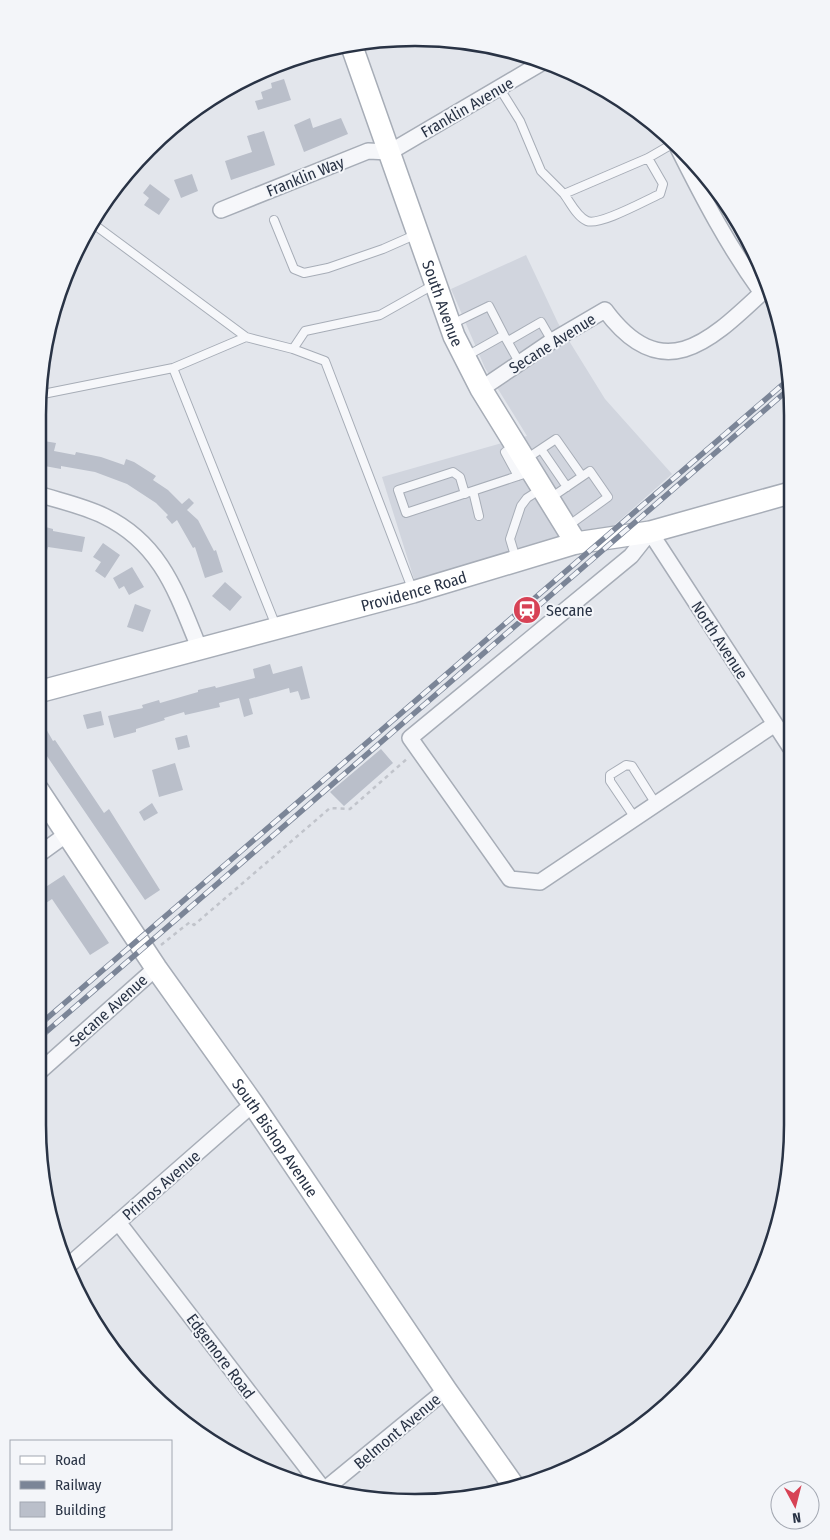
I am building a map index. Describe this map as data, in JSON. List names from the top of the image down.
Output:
{
  "streets": {
    "street": [
      "Franklin Avenue",
      "Franklin Way",
      "South Avenue",
      "Secane Avenue",
      "Providence Road",
      "North Avenue",
      "South Bishop Avenue",
      "Primos Avenue",
      "Edgemore Road",
      "Belmont Avenue"
    ]
  },
  "crossings": [
    ["Franklin Avenue", "Franklin Way"],
    ["Franklin Avenue", "South Avenue"],
    ["Franklin Way", "South Avenue"],
    ["South Avenue", "Secane Avenue"],
    ["South Avenue", "Providence Road"],
    ["Secane Avenue", "South Bishop Avenue"],
    ["Providence Road", "North Avenue"],
    ["South Bishop Avenue", "Primos Avenue"],
    ["South Bishop Avenue", "Belmont Avenue"],
    ["Primos Avenue", "Edgemore Road"]
  ],
  "places": {
    "station": ["Secane"]
  },
  "legend": ["Road", "Railway", "Building"],
  "north": "bottom"
}
